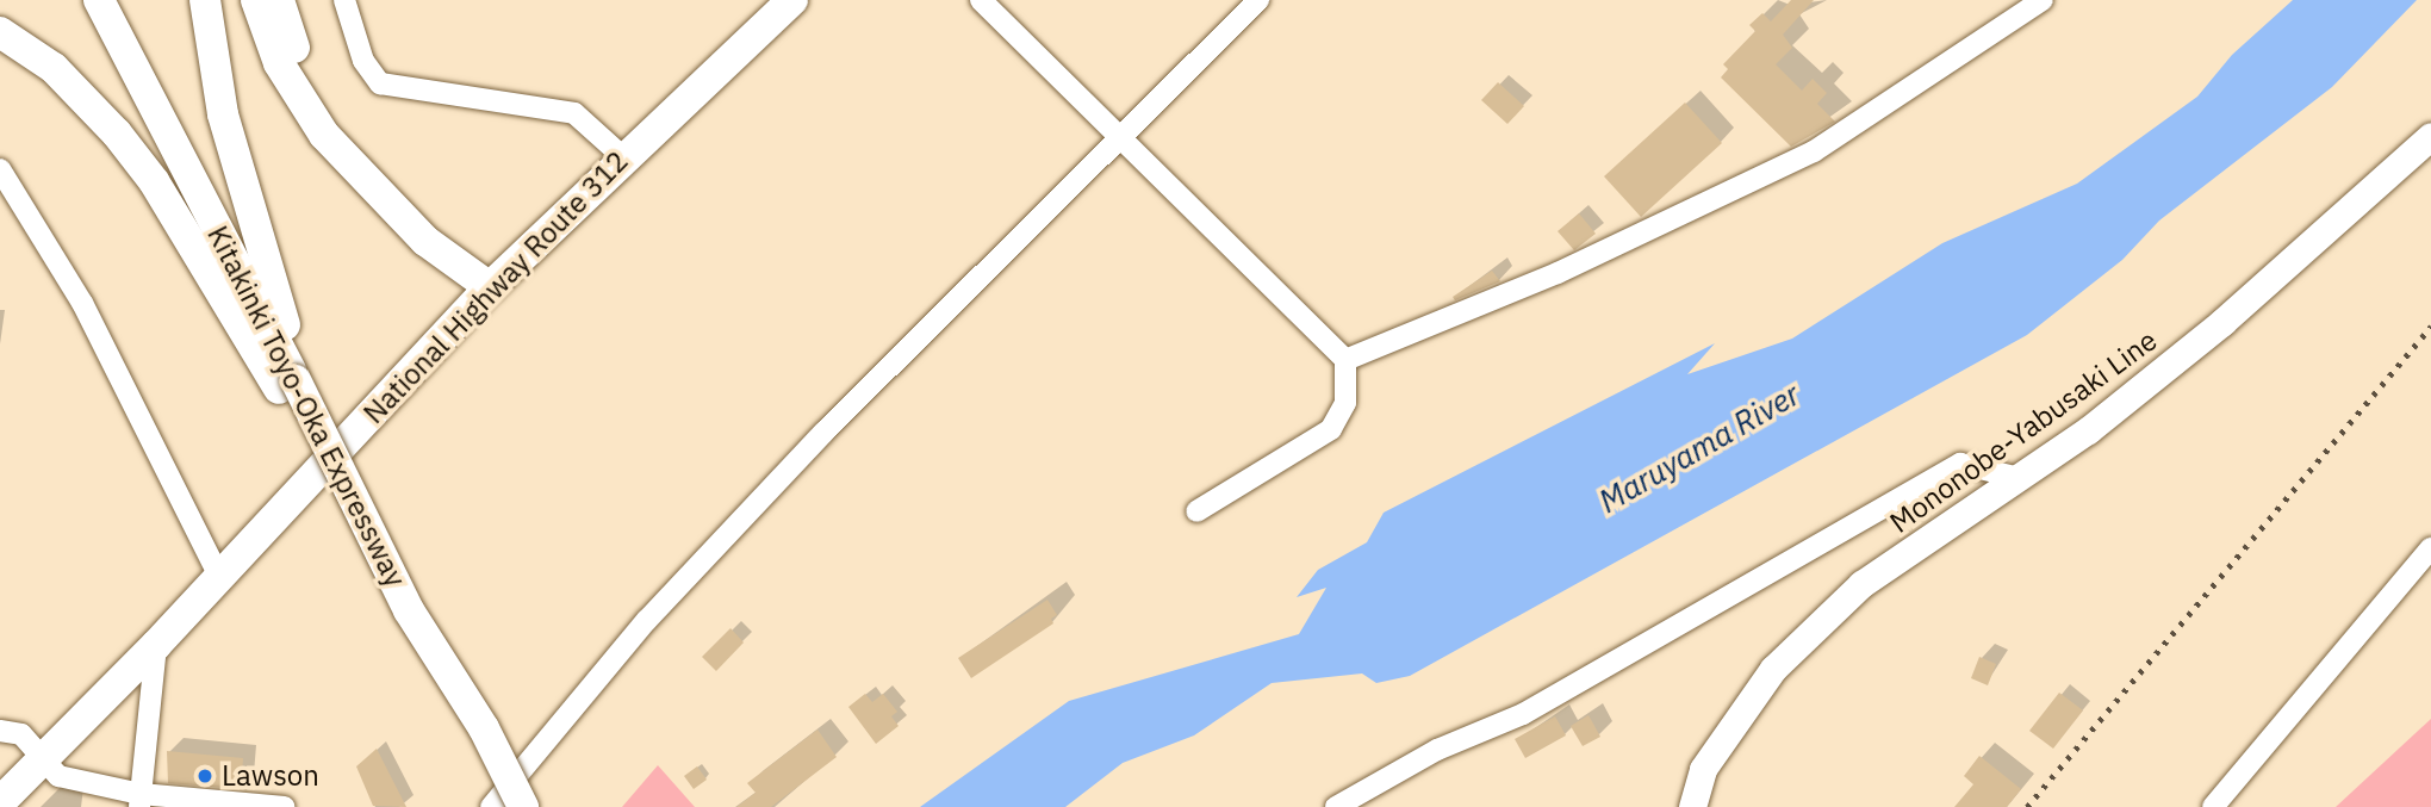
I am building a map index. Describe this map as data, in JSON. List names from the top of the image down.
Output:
{
  "streets": {
    "highway": ["National Highway Route 312", "Kitakinki Toyo-Oka Expressway"],
    "main road": ["Mononobe-Yabusaki Line"]
  },
  "water": ["Maruyama River"],
  "places": ["Lawson"]
}
